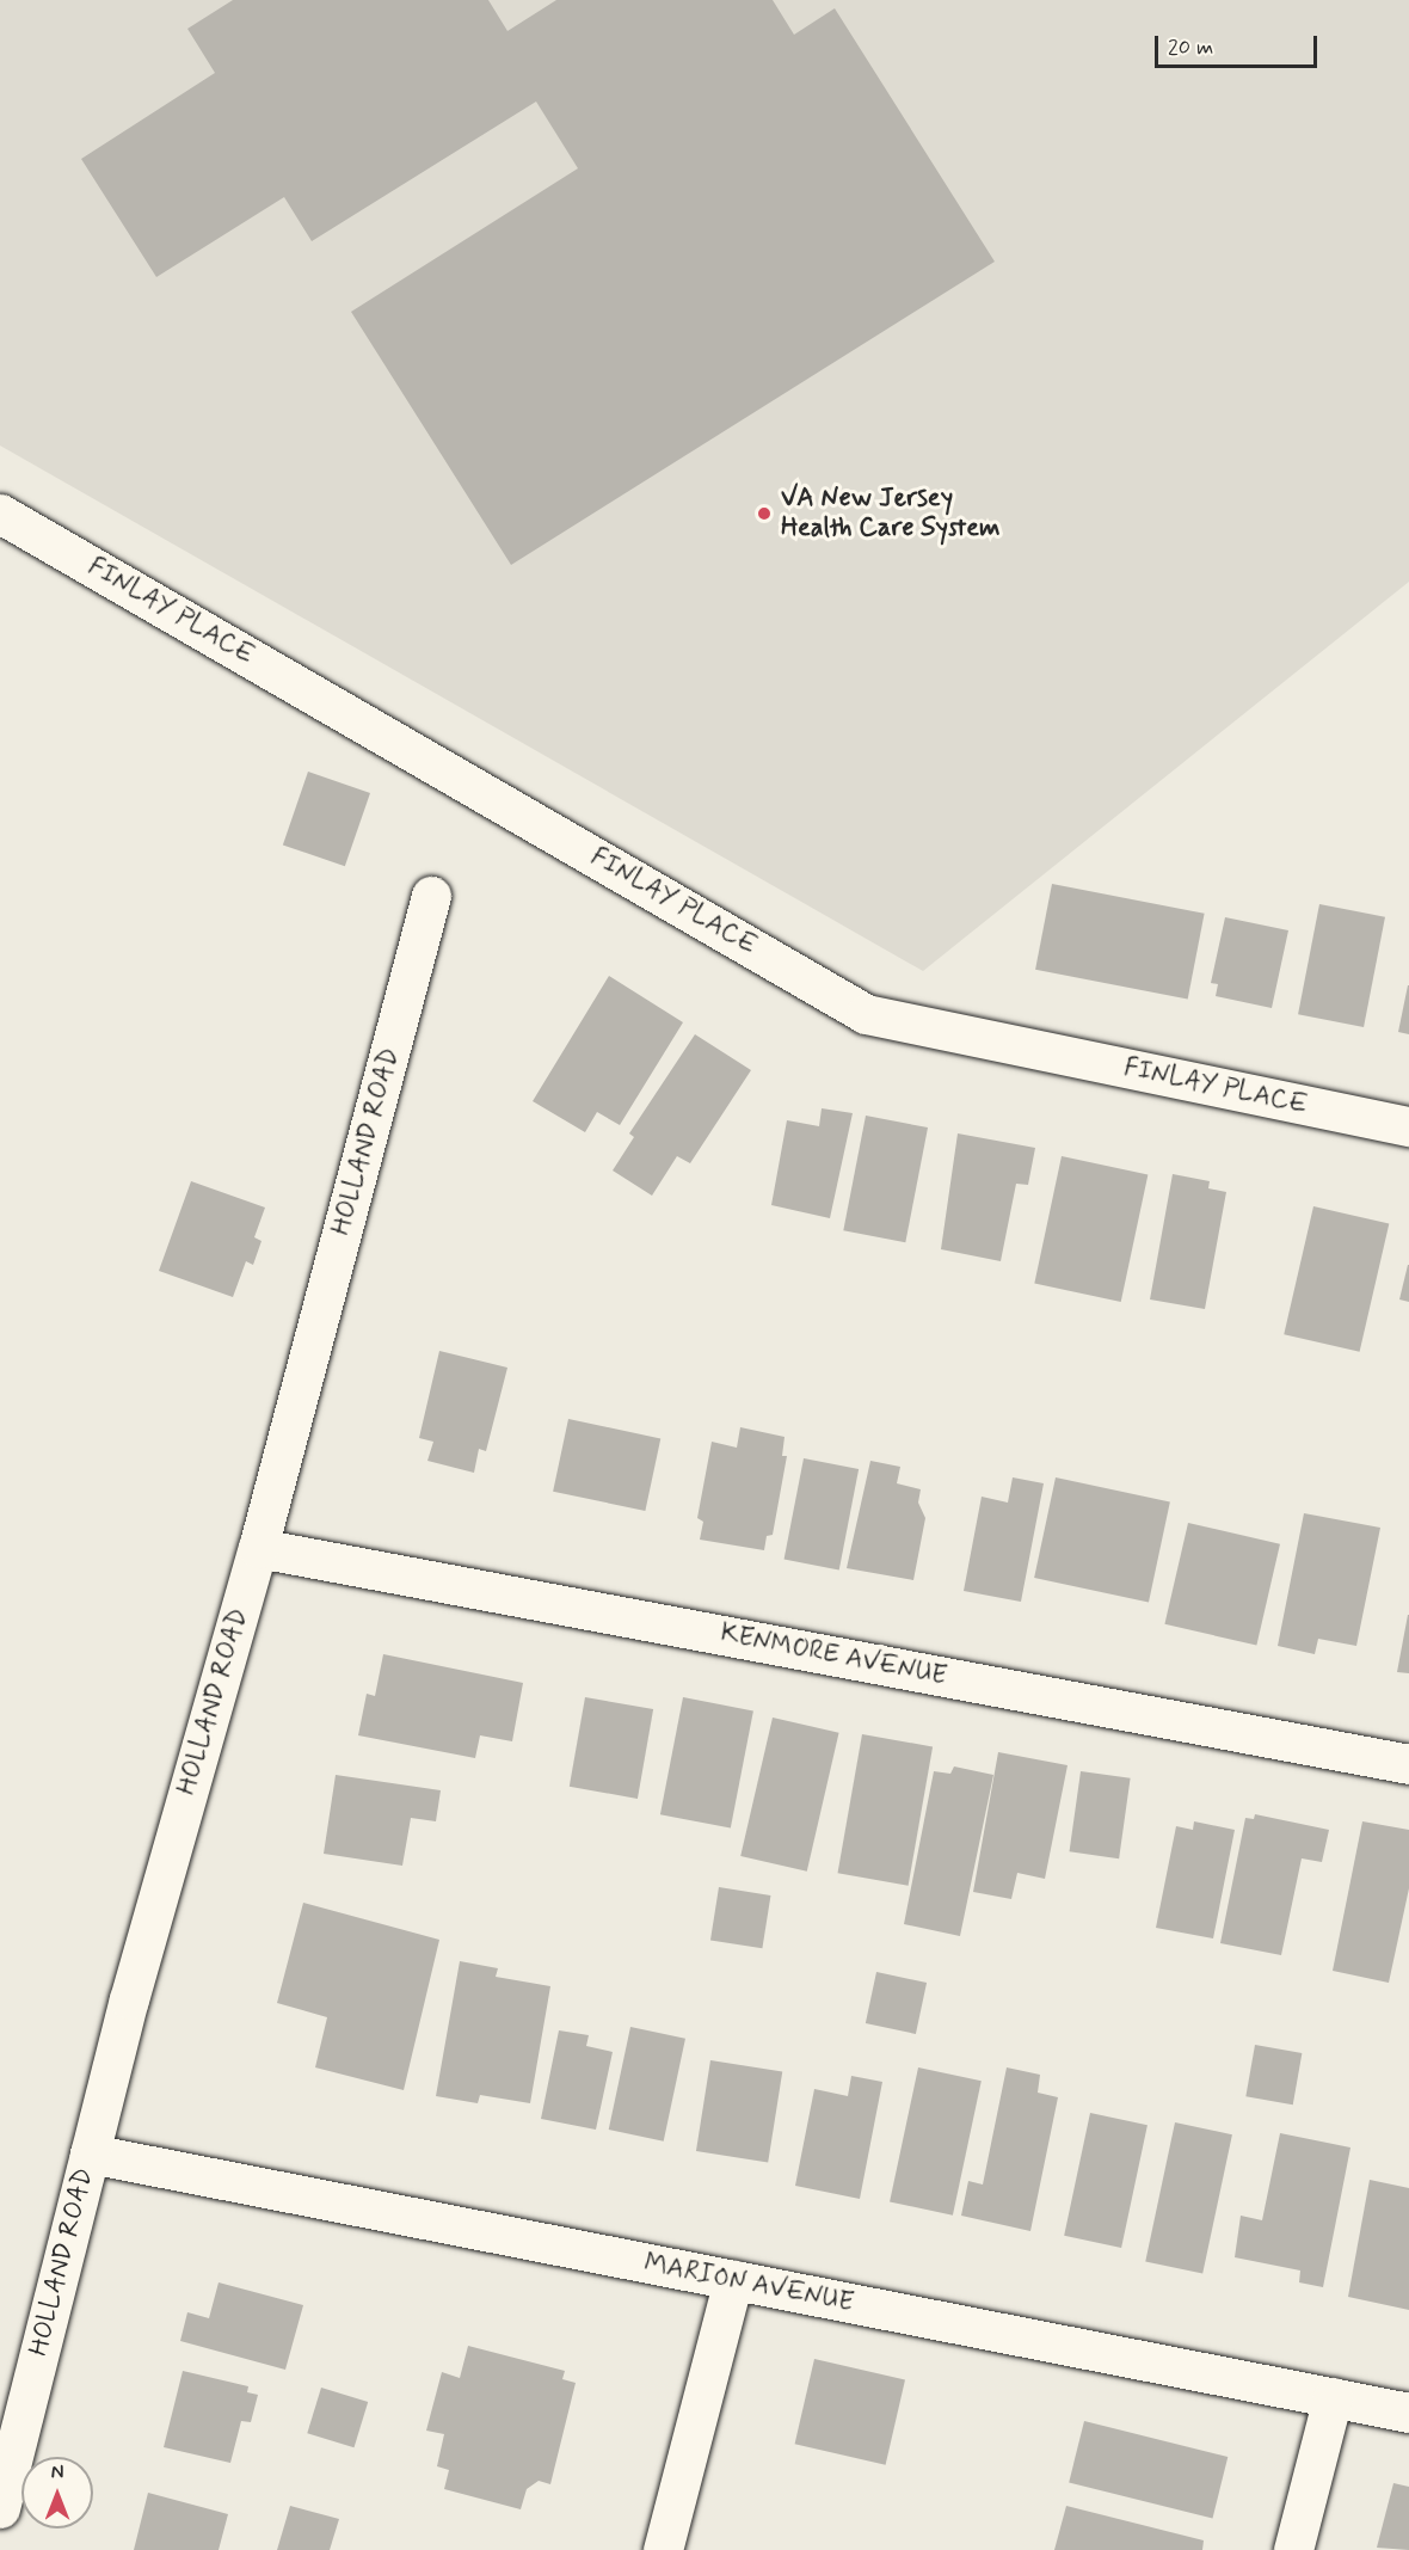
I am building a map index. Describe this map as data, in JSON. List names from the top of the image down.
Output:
{
  "streets": {
    "street": [
      "FINLAY PLACE",
      "HOLLAND ROAD",
      "KENMORE AVENUE",
      "MARION AVENUE"
    ]
  },
  "crossings": [
    ["HOLLAND ROAD", "KENMORE AVENUE"],
    ["HOLLAND ROAD", "MARION AVENUE"]
  ],
  "places": ["VA New Jersey Health Care System"],
  "scale_bar": "20 m",
  "north": "top"
}
